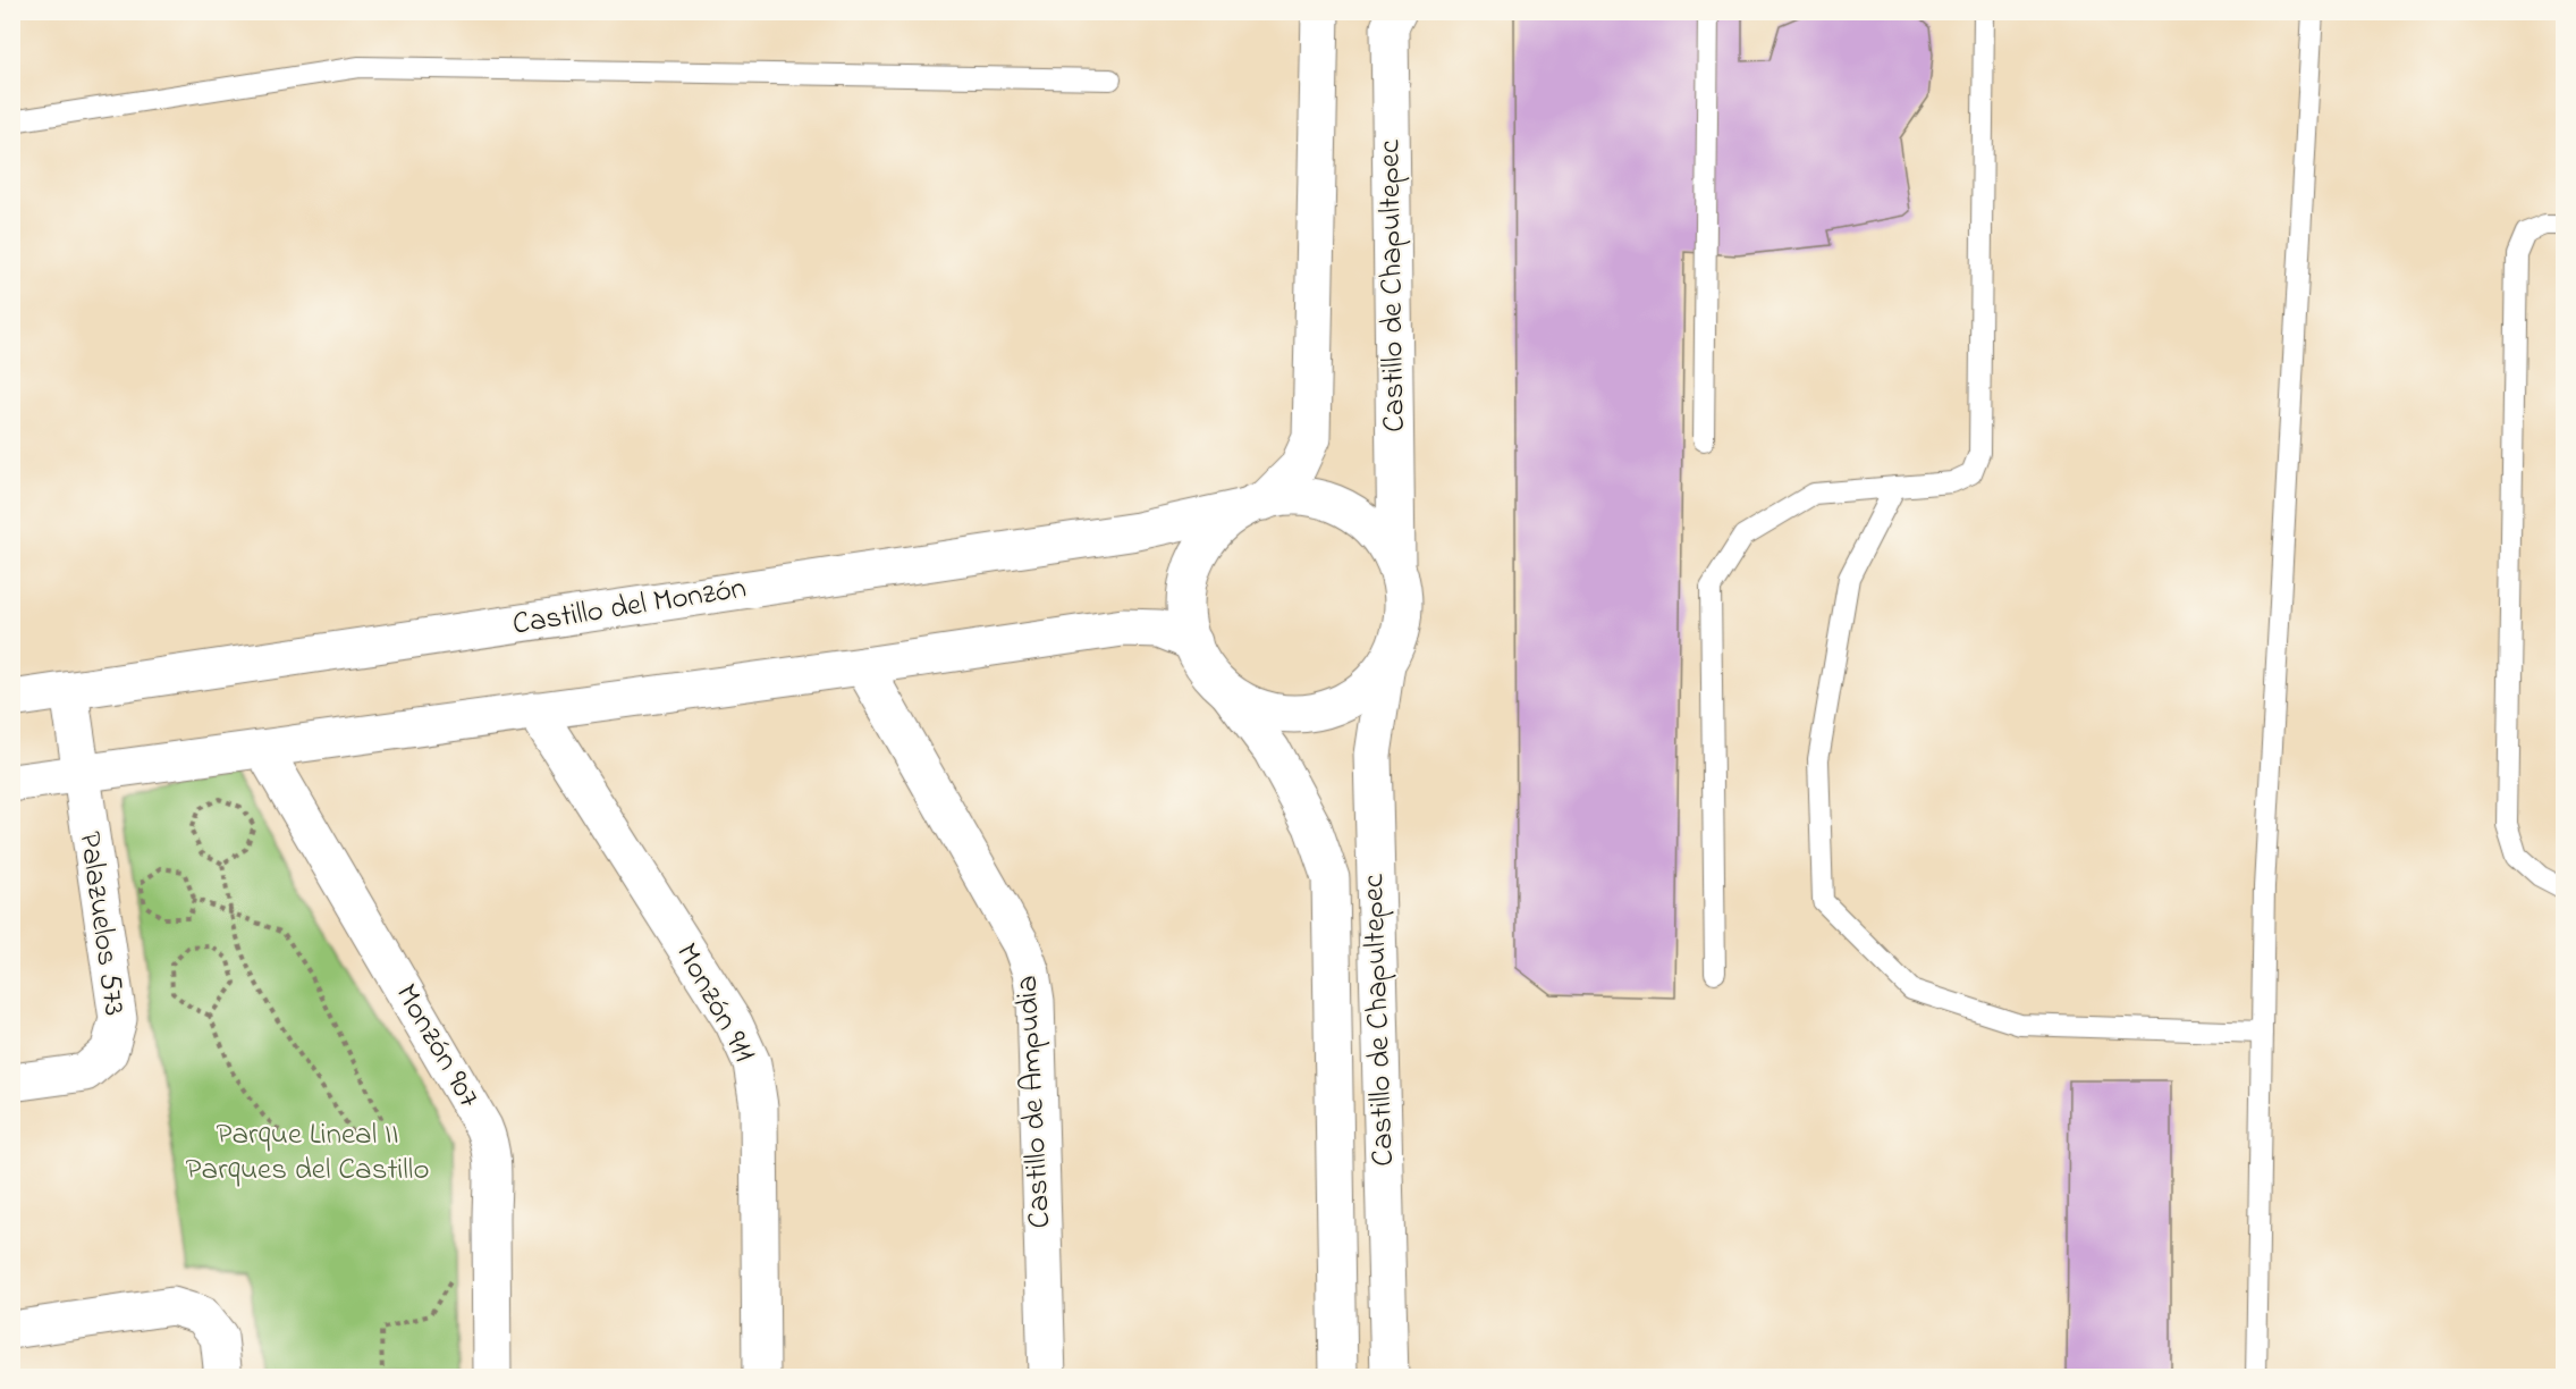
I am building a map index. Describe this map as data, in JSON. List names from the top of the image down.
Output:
{
  "streets": {
    "street": [
      "Castillo de Chapultepec",
      "Castillo del Monzón",
      "Palazuelos 573",
      "Monzón 911",
      "Monzón 907",
      "Castillo de Ampudia"
    ]
  },
  "crossings": [
    ["Castillo de Chapultepec", "Castillo del Monzón"],
    ["Castillo del Monzón", "Palazuelos 573"]
  ],
  "parks": ["Parque Lineal II Parques del Castillo"]
}
